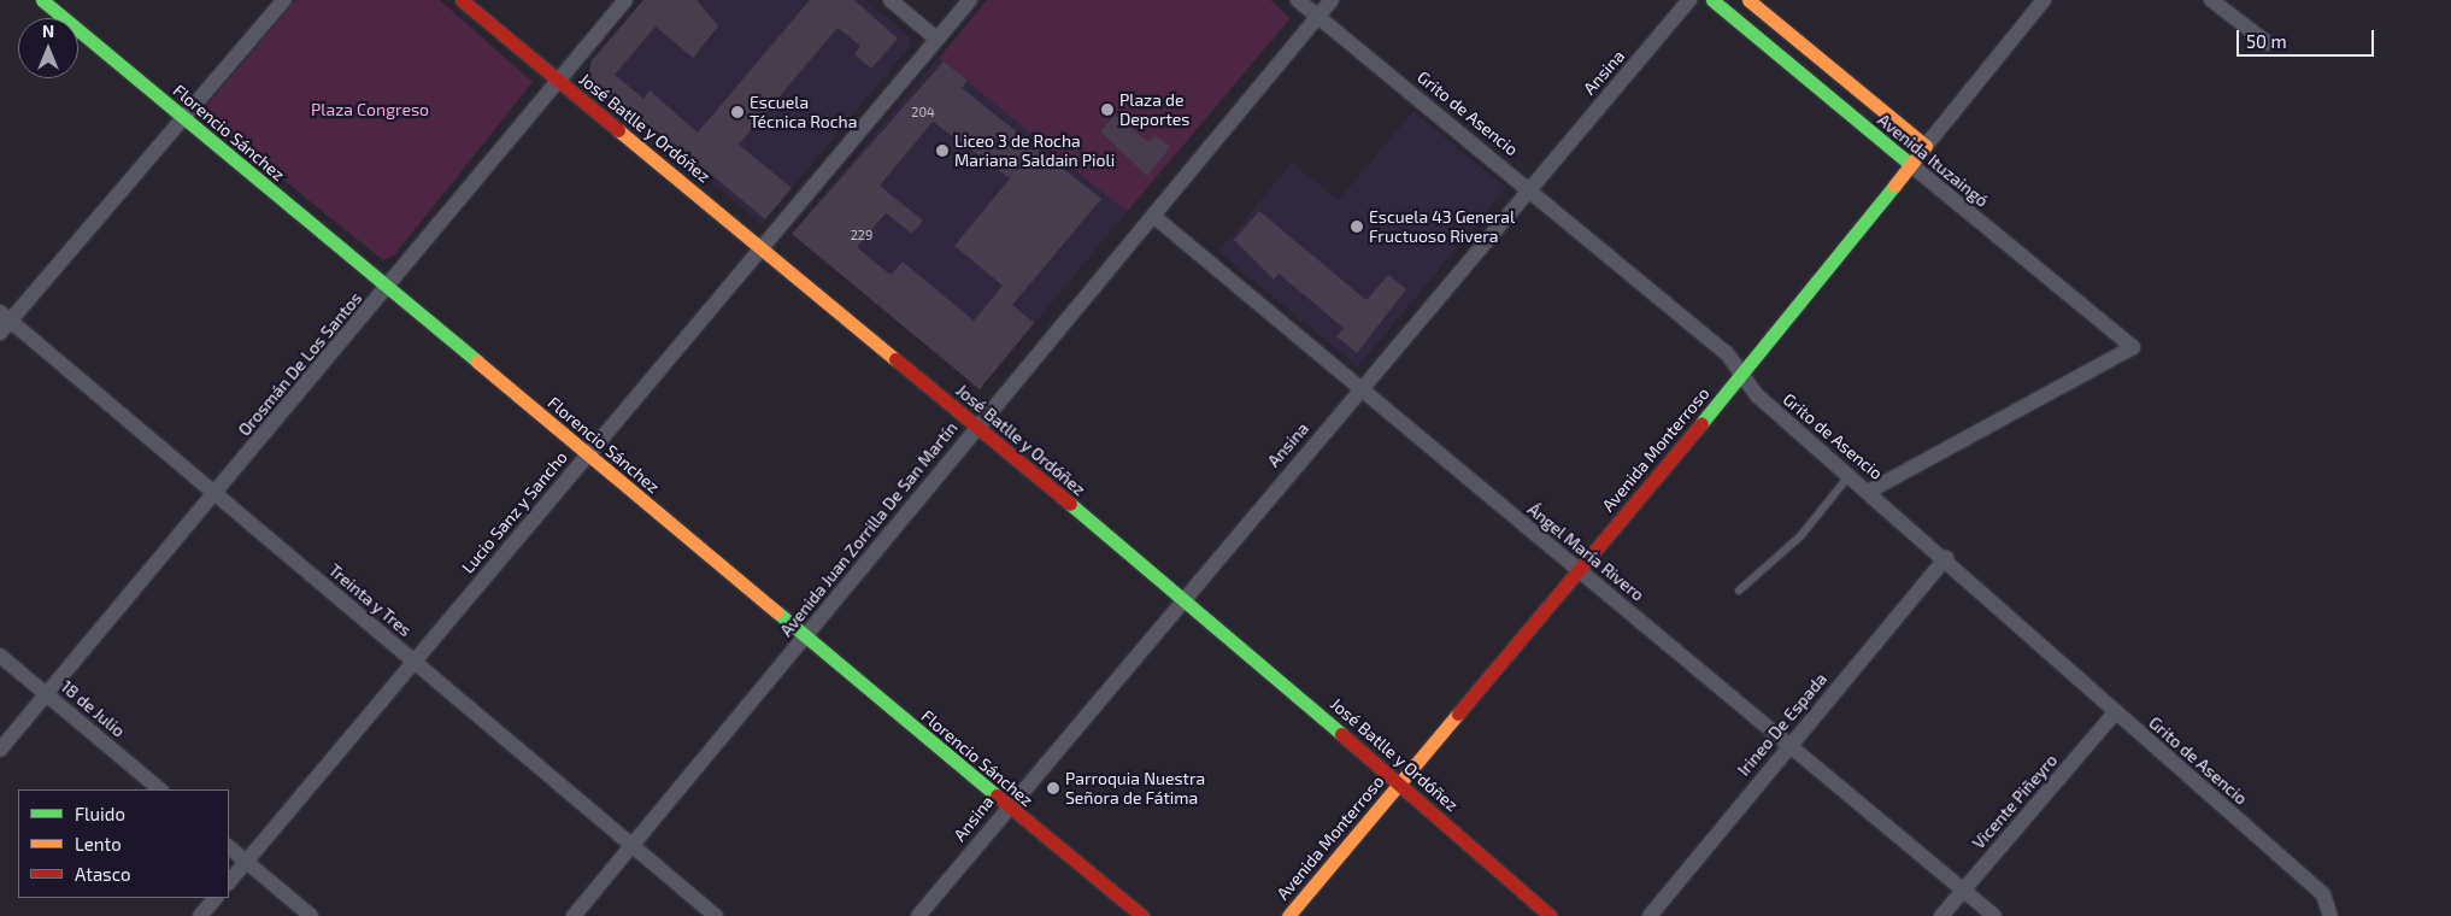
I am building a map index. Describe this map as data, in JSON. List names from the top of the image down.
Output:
{
  "streets": {
    "street": [
      "Ansina",
      "Grito de Asencio",
      "José Batlle y Ordóñez",
      "Florencio Sánchez",
      "Avenida Ituzaingó",
      "Orosmán De Los Santos",
      "Avenida Monterroso",
      "Lucio Sanz y Sancho",
      "Avenida Juan Zorrilla De San Martín",
      "Ángel María Rivero",
      "Treinta y Tres",
      "18 de Julio",
      "Irineo De Espada",
      "Vicente Piñeyro"
    ]
  },
  "crossings": [
    ["Ansina", "Grito de Asencio"],
    ["Ansina", "José Batlle y Ordóñez"],
    ["Ansina", "Florencio Sánchez"],
    ["Ansina", "Ángel María Rivero"],
    ["Grito de Asencio", "Avenida Ituzaingó"],
    ["Grito de Asencio", "Avenida Monterroso"],
    ["Grito de Asencio", "Avenida Juan Zorrilla De San Martín"],
    ["Grito de Asencio", "Irineo De Espada"],
    ["Grito de Asencio", "Vicente Piñeyro"],
    ["José Batlle y Ordóñez", "Orosmán De Los Santos"],
    ["José Batlle y Ordóñez", "Avenida Monterroso"],
    ["José Batlle y Ordóñez", "Lucio Sanz y Sancho"],
    ["José Batlle y Ordóñez", "Avenida Juan Zorrilla De San Martín"],
    ["Florencio Sánchez", "Orosmán De Los Santos"],
    ["Florencio Sánchez", "Lucio Sanz y Sancho"],
    ["Florencio Sánchez", "Avenida Juan Zorrilla De San Martín"],
    ["Avenida Ituzaingó", "Avenida Monterroso"],
    ["Orosmán De Los Santos", "Treinta y Tres"],
    ["Orosmán De Los Santos", "18 de Julio"],
    ["Avenida Monterroso", "Ángel María Rivero"],
    ["Lucio Sanz y Sancho", "Treinta y Tres"],
    ["Avenida Juan Zorrilla De San Martín", "Ángel María Rivero"],
    ["Avenida Juan Zorrilla De San Martín", "Treinta y Tres"],
    ["Ángel María Rivero", "Irineo De Espada"],
    ["Ángel María Rivero", "Vicente Piñeyro"]
  ],
  "parks": ["Plaza Congreso"],
  "places": [
    "Plaza de Deportes",
    "Escuela Técnica Rocha",
    "Liceo 3 de Rocha Mariana Saldain Pioli",
    "Escuela 43 General Fructuoso Rivera",
    "Parroquia Nuestra Señora de Fátima"
  ],
  "house_numbers": ["204", "229"],
  "legend": ["Fluido", "Lento", "Atasco"],
  "scale_bar": "50 m",
  "north": "top"
}
